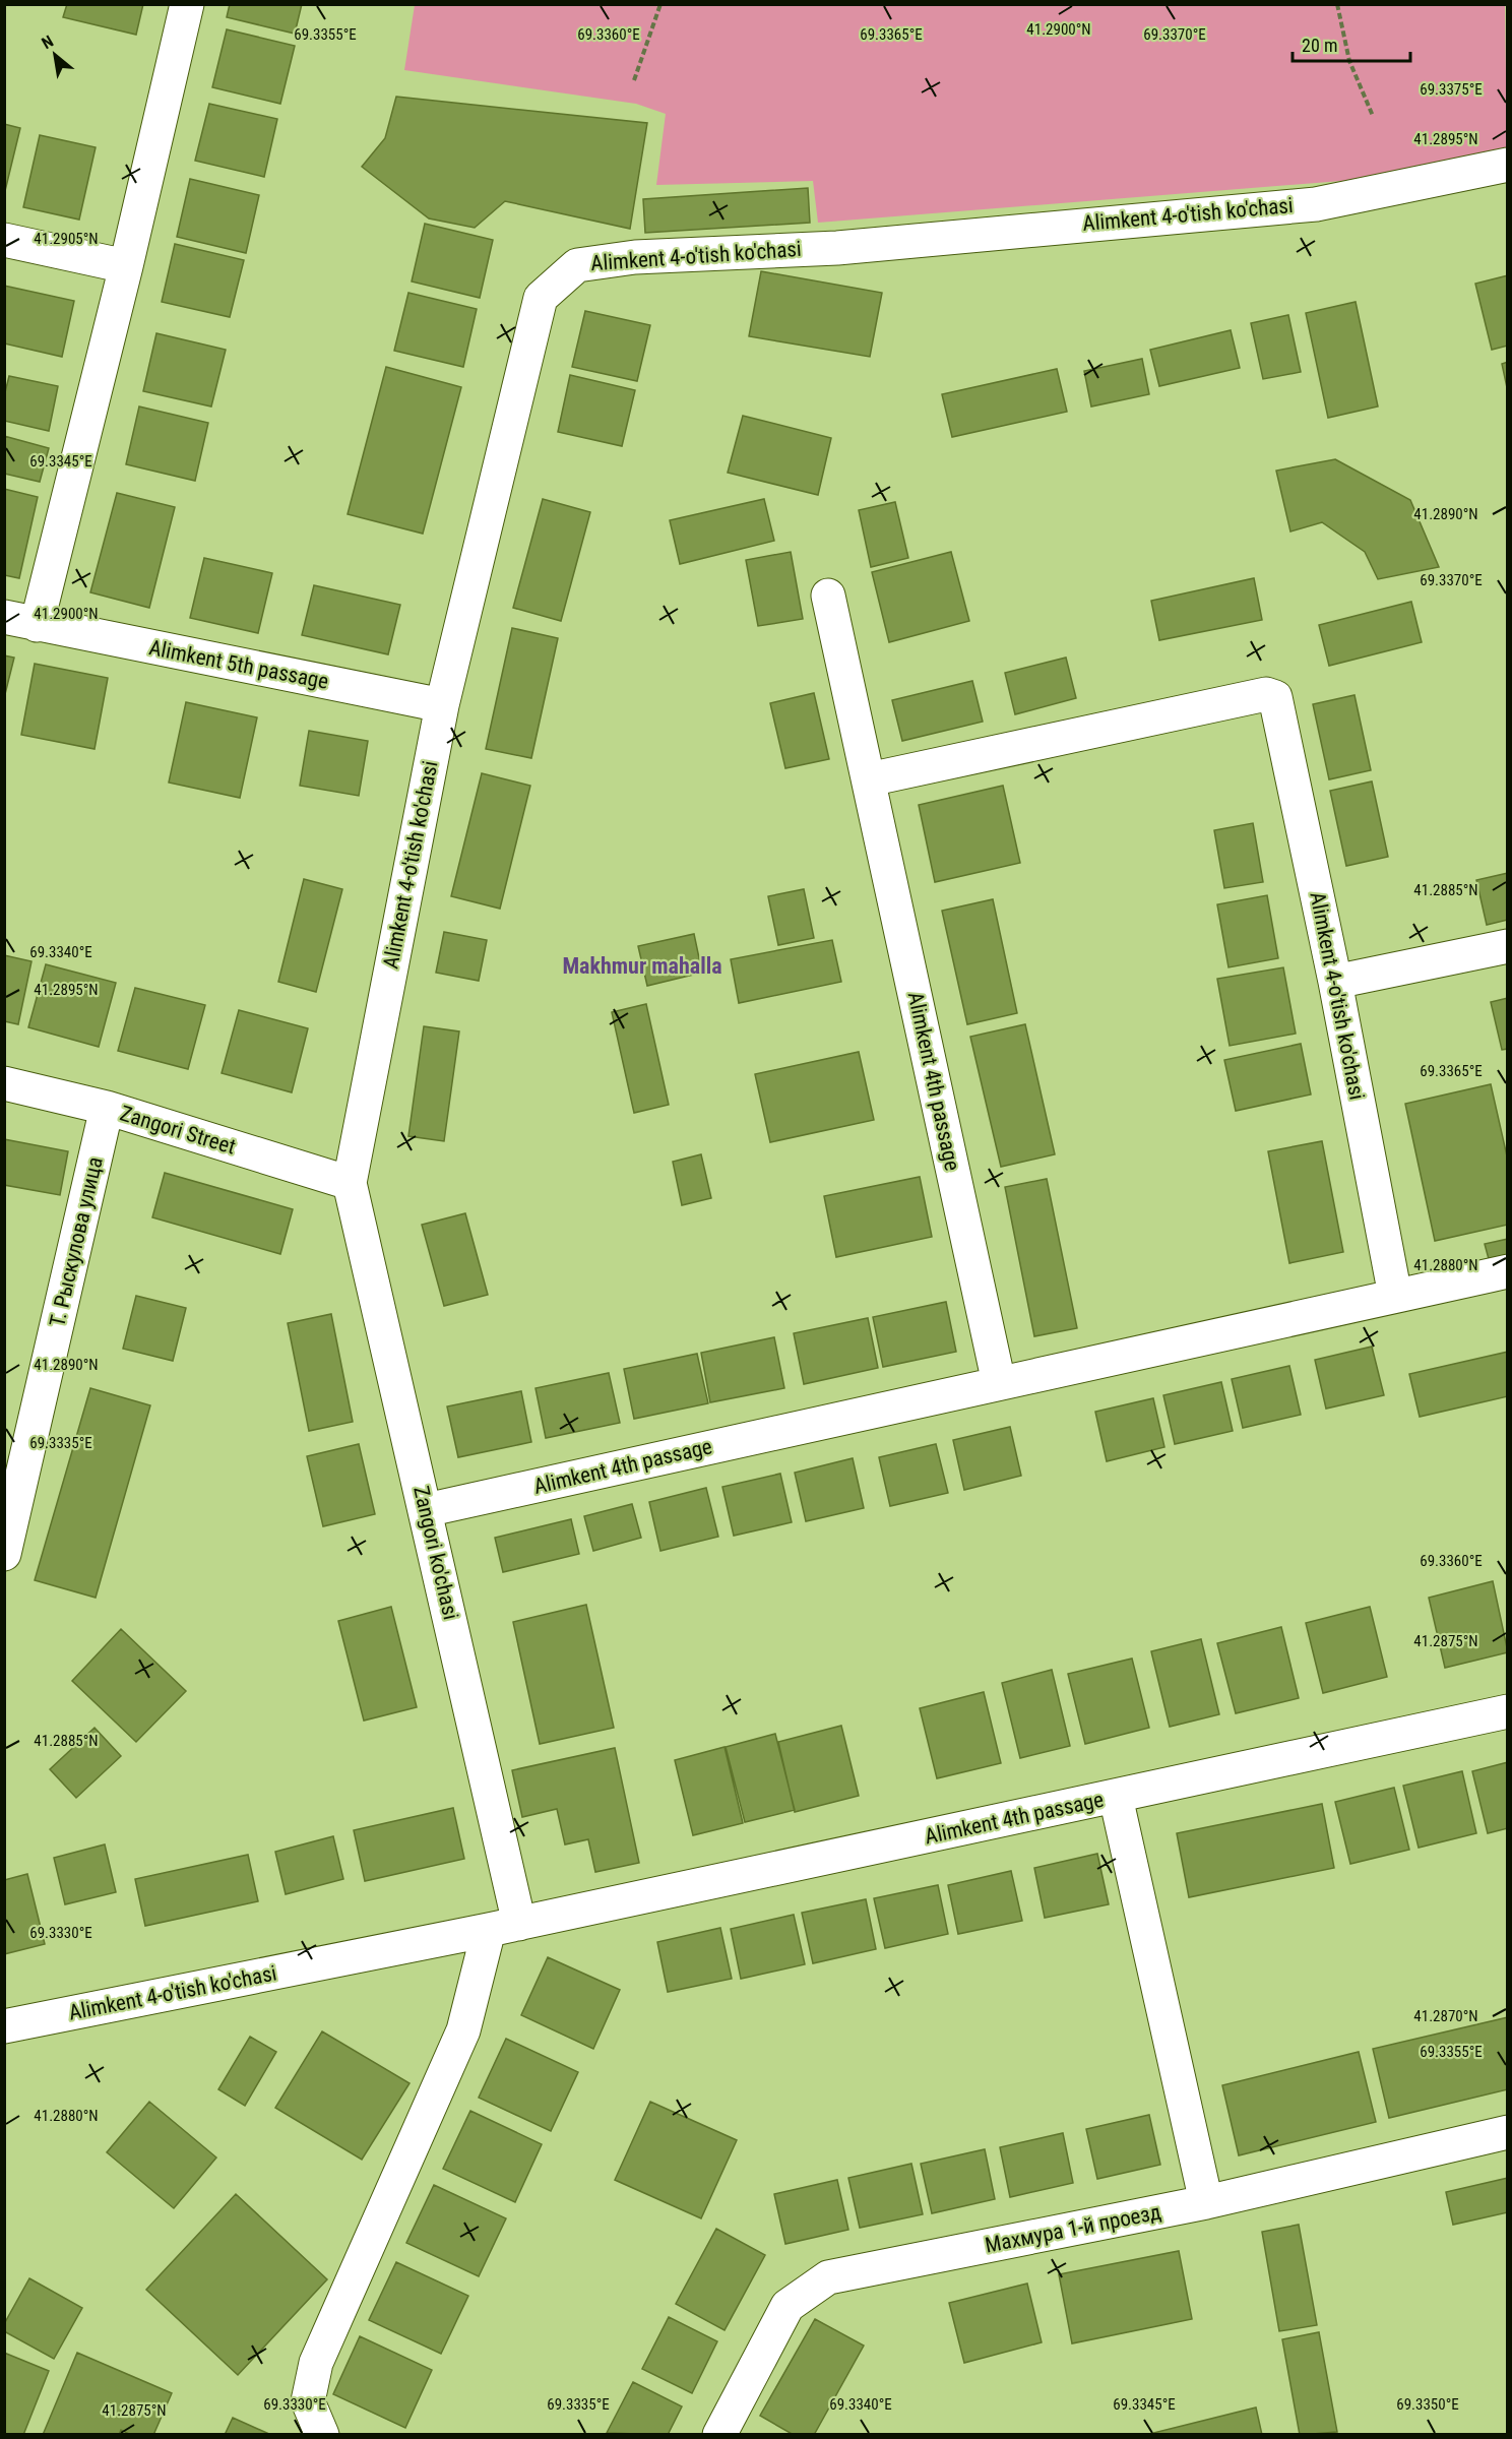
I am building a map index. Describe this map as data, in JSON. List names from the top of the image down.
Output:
{
  "streets": {
    "street": [
      "Alimkent 4-o'tish ko'chasi",
      "Alimkent 5th passage",
      "Alimkent 4th passage",
      "Zangori Street",
      "Т. Рыскулова улица",
      "Zangori ko'chasi",
      "Махмура 1-й проезд"
    ]
  },
  "crossings": [
    ["Alimkent 4-o'tish ko'chasi", "Alimkent 5th passage"],
    ["Alimkent 4-o'tish ko'chasi", "Alimkent 4th passage"],
    ["Alimkent 4-o'tish ko'chasi", "Zangori Street"],
    ["Alimkent 4-o'tish ko'chasi", "Zangori ko'chasi"],
    ["Alimkent 4th passage", "Zangori ko'chasi"],
    ["Zangori Street", "Т. Рыскулова улица"],
    ["Zangori Street", "Zangori ko'chasi"]
  ],
  "districts": ["Makhmur mahalla"],
  "scale_bar": "20 m",
  "north": "top left",
  "coordinates": [
    "41.2900°N",
    "69.3360°E",
    "69.3365°E",
    "69.3355°E",
    "69.3370°E",
    "69.3375°E",
    "41.2895°N",
    "41.2905°N",
    "69.3345°E",
    "41.2890°N",
    "41.2885°N",
    "69.3340°E",
    "41.2880°N",
    "69.3335°E",
    "41.2875°N",
    "69.3330°E",
    "41.2870°N",
    "69.3350°E"
  ]
}
